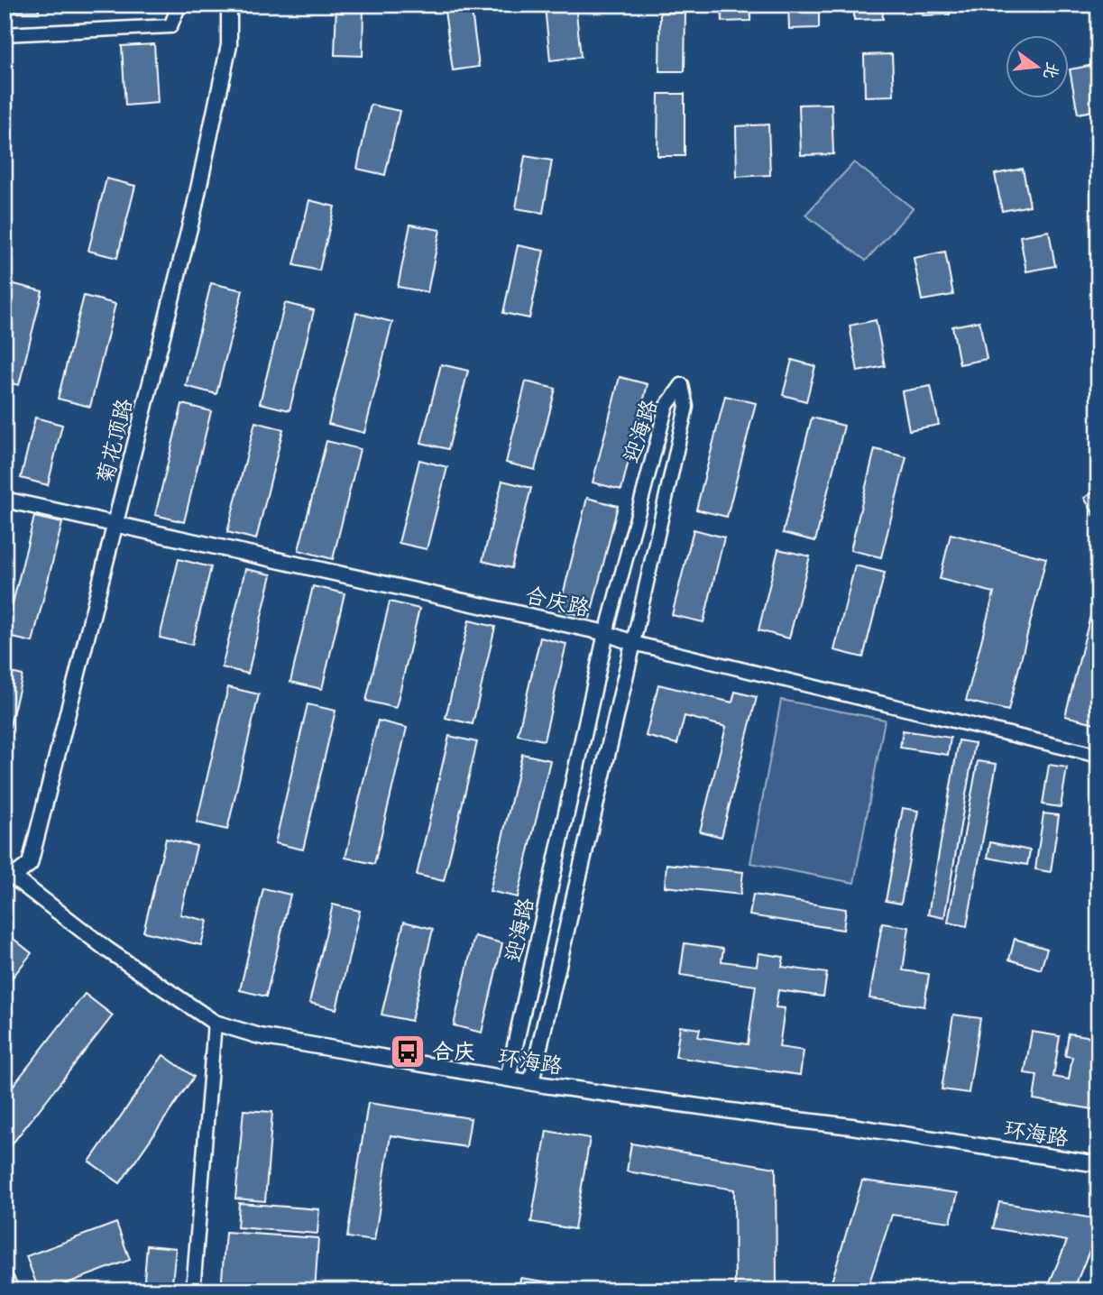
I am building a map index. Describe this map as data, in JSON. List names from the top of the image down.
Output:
{
  "streets": {
    "street": [
      "迎海路",
      "菊花顶路",
      "合庆路",
      "环海路"
    ]
  },
  "crossings": [
    ["迎海路", "合庆路"],
    ["迎海路", "环海路"],
    ["菊花顶路", "合庆路"],
    ["菊花顶路", "环海路"]
  ],
  "places": {
    "bus stop": ["合庆"]
  },
  "north": "right"
}
